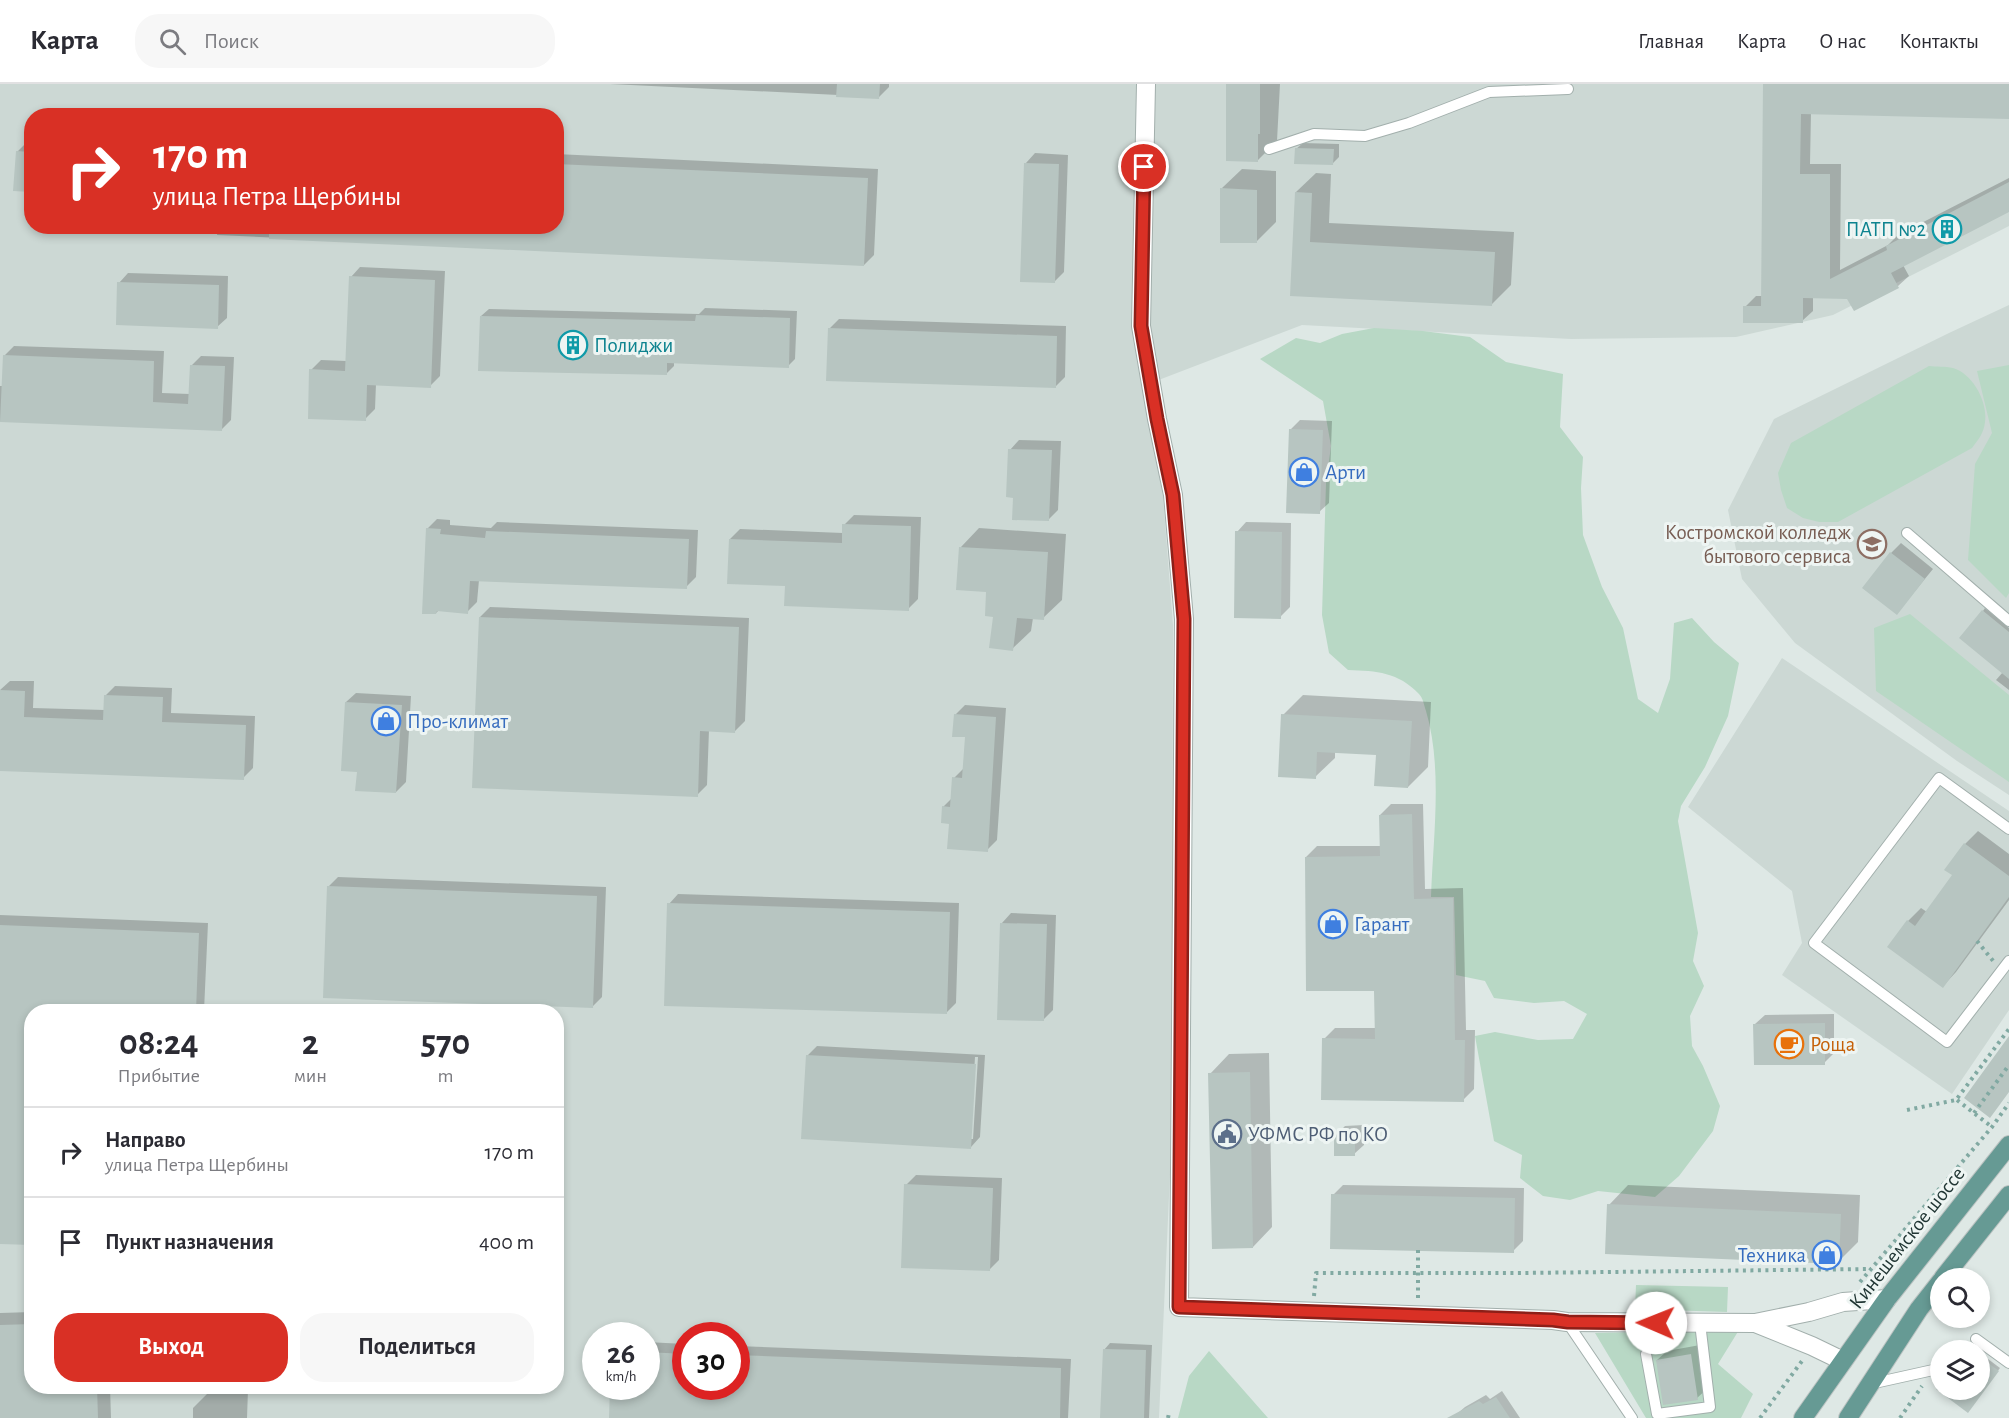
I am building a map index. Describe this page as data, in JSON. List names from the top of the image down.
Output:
{
  "streets": {
    "main road": ["Кинешемское шоссе"]
  },
  "places": {
    "building": ["ПАТП №2", "Полиджи"],
    "shop": [
      "Арти",
      "Про-климат",
      "Гарант",
      "Техника"
    ],
    "school or university": ["Костромской колледж бытового сервиса"],
    "cafe": ["Роща"],
    "public building": ["УФМС РФ по КО"]
  },
  "page": {
    "header": "Карта",
    "search": "Поиск",
    "nav": [
      "Главная",
      "Карта",
      "О нас",
      "Контакты"
    ],
    "turn": ["170 m", "улица Петра Щербины"],
    "eta": [
      "08:24",
      "Прибытие",
      "2",
      "мин",
      "570",
      "m"
    ],
    "list": [
      {
        "name": "Направо",
        "note": "улица Петра Щербины",
        "value": "170 m"
      },
      {
        "name": "Пункт назначения",
        "value": "400 m"
      }
    ],
    "buttons": ["Выход", "Поделиться"],
    "speed": "26 km/h",
    "limit": "30"
  }
}
